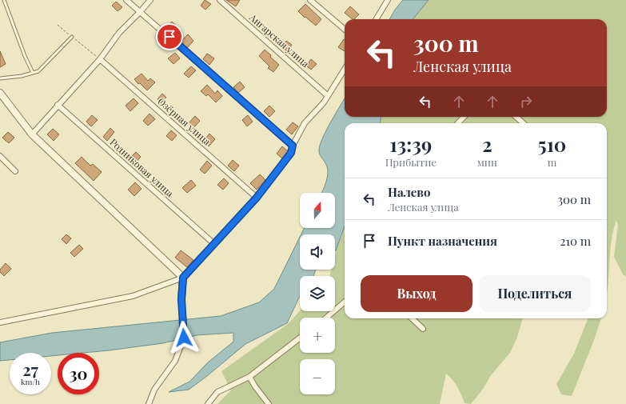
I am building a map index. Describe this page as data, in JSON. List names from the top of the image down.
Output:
{
  "streets": {
    "street": ["Ангарская улица", "Озёрная улица", "Родниковая улица"]
  },
  "north": "top",
  "page": {
    "turn": ["300 m", "Ленская улица"],
    "eta": [
      "13:39",
      "Прибытие",
      "2",
      "мин",
      "510",
      "m"
    ],
    "list": [
      {
        "name": "Налево",
        "note": "Ленская улица",
        "value": "300 m"
      },
      {
        "name": "Пункт назначения",
        "value": "210 m"
      }
    ],
    "map_buttons": ["+", "−"],
    "buttons": ["Выход", "Поделиться"],
    "speed": "27 km/h",
    "limit": "30"
  }
}
